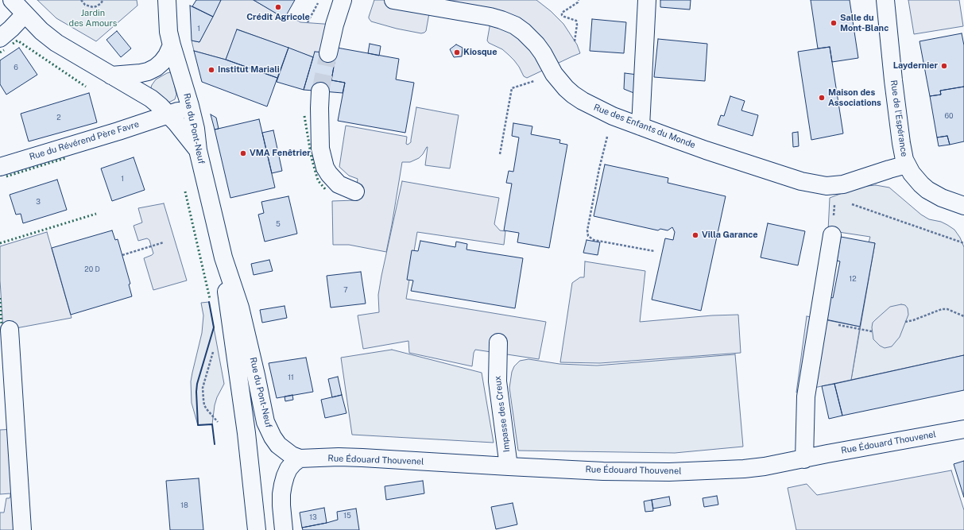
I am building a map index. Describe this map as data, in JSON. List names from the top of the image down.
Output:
{
  "streets": {
    "street": [
      "Rue de l'Espérance",
      "Rue des Enfants du Monde",
      "Rue du Pont-Neuf",
      "Rue du Révérend Père Favre",
      "Impasse des Creux",
      "Rue Édouard Thouvenel"
    ]
  },
  "crossings": [
    ["Rue de l'Espérance", "Rue des Enfants du Monde"],
    ["Rue du Pont-Neuf", "Rue du Révérend Père Favre"],
    ["Rue du Pont-Neuf", "Rue Édouard Thouvenel"],
    ["Impasse des Creux", "Rue Édouard Thouvenel"]
  ],
  "parks": ["Jardin des Amours"],
  "places": [
    "Crédit Agricole",
    "Salle du Mont-Blanc",
    "Kiosque",
    "Laydernier",
    "Institut Mariali",
    "Maison des Associations",
    "VMA Fenêtrier",
    "Villa Garance"
  ],
  "house_numbers": [
    "1",
    "6",
    "60",
    "2",
    "1",
    "3",
    "5",
    "20 D",
    "12",
    "7",
    "11",
    "18",
    "15",
    "13"
  ]
}
